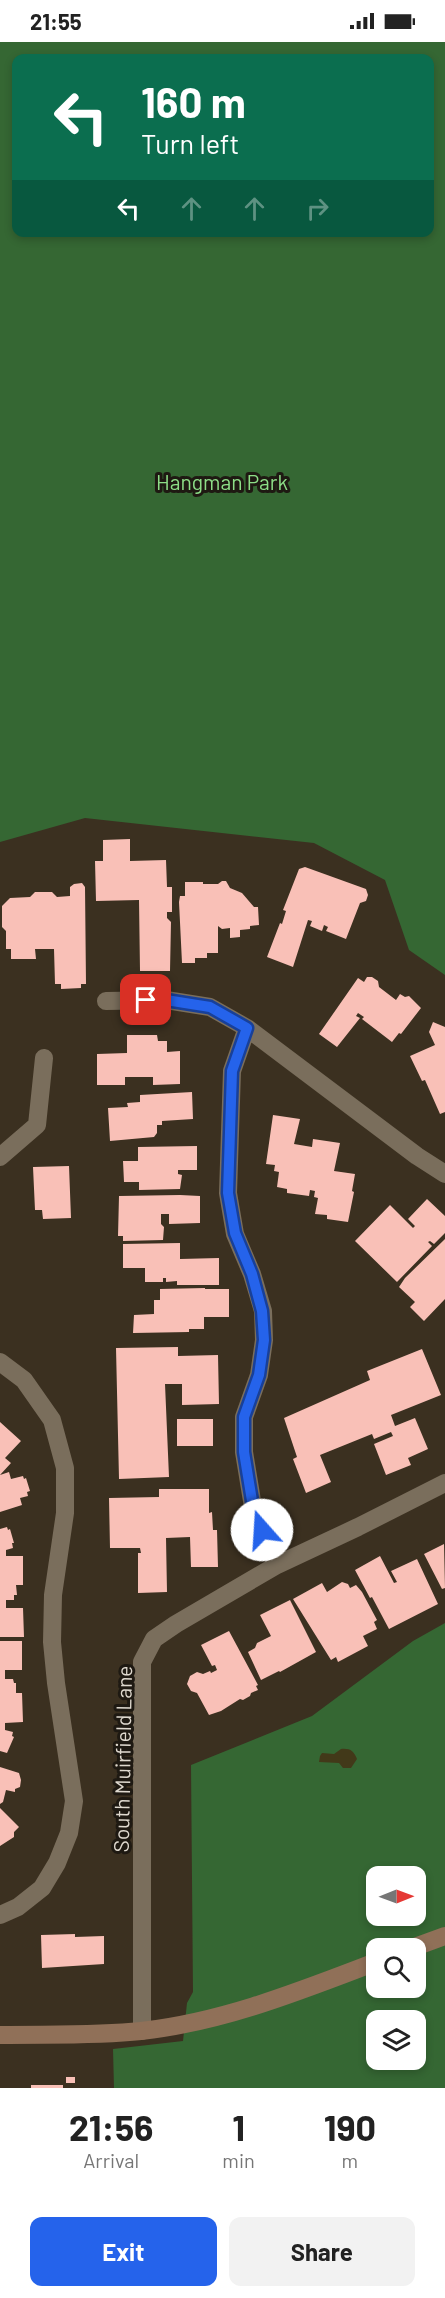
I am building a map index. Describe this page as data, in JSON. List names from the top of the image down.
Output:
{
  "streets": {
    "street": ["South Muirfield Lane"]
  },
  "parks": ["Hangman Park"],
  "north": "right",
  "page": {
    "status": "21:55",
    "turn": ["160 m", "Turn left"],
    "eta": [
      "21:56",
      "Arrival",
      "1",
      "min",
      "190",
      "m"
    ],
    "buttons": ["Exit", "Share"]
  }
}
